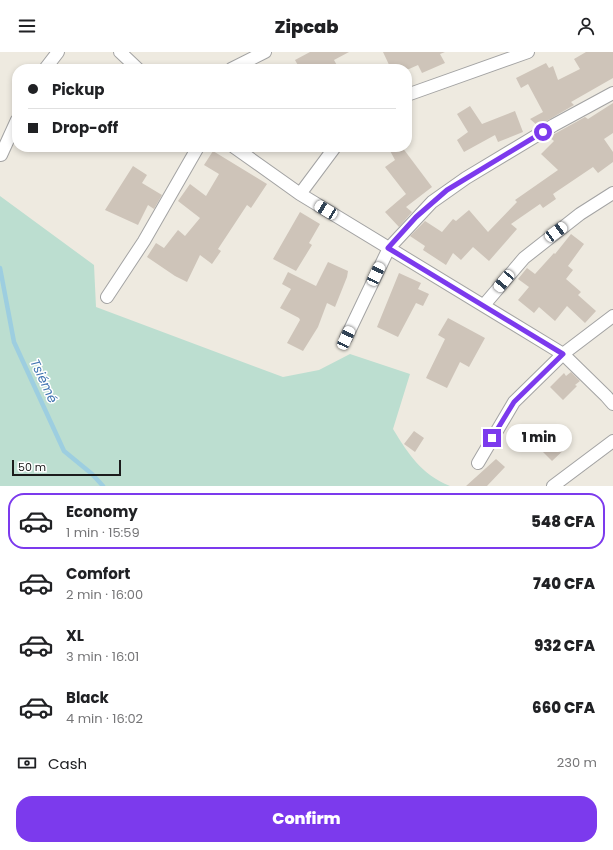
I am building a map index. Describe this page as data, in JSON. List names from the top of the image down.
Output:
{
  "water": ["Tsiémé"],
  "scale_bar": "50 m",
  "page": {
    "header": "Zipcab",
    "banner": ["Pickup", "Drop-off"],
    "bubble": "1 min",
    "scale": "50 m",
    "list": [
      {
        "name": "Economy",
        "note": "1 min · 15:59",
        "value": "548 CFA"
      },
      {
        "name": "Comfort",
        "note": "2 min · 16:00",
        "value": "740 CFA"
      },
      {
        "name": "XL",
        "note": "3 min · 16:01",
        "value": "932 CFA"
      },
      {
        "name": "Black",
        "note": "4 min · 16:02",
        "value": "660 CFA"
      }
    ],
    "pay": ["Cash", "230 m"],
    "buttons": "Confirm"
  }
}
